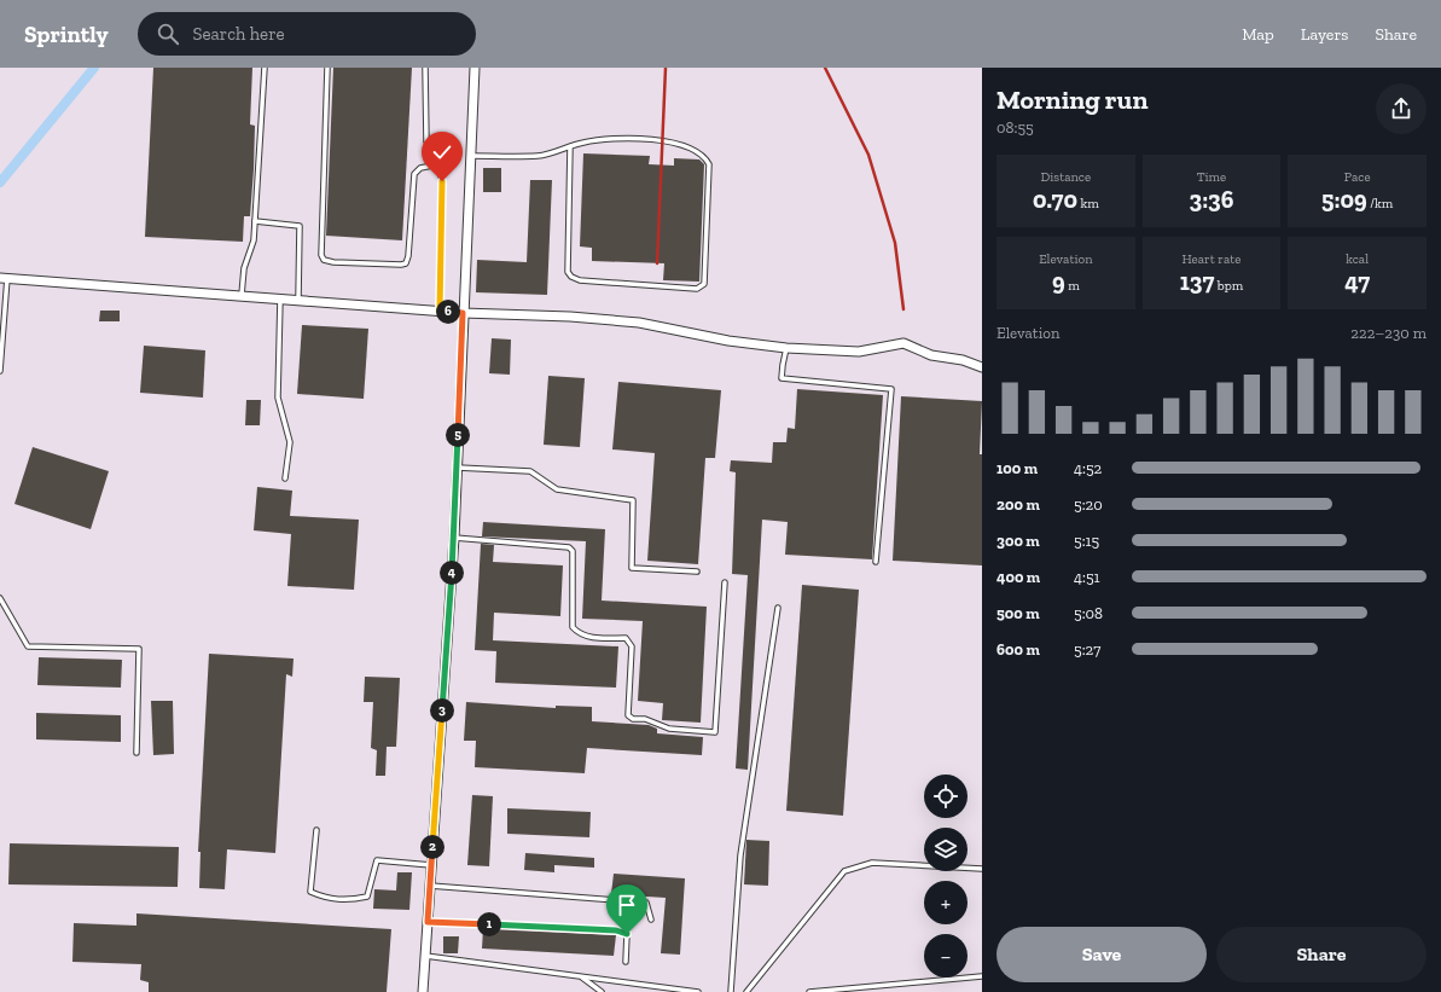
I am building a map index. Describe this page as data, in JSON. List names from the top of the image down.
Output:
{
  "page": {
    "header": "Sprintly",
    "search": "Search here",
    "nav": ["Map", "Layers", "Share"],
    "heading": ["Morning run", "08:55"],
    "stats": [
      ["Distance", "0.70 km"],
      ["Time", "3:36"],
      ["Pace", "5:09 /km"],
      ["Elevation", "9 m"],
      ["Heart rate", "137 bpm"],
      ["kcal", "47"]
    ],
    "pins": [
      "6",
      "5",
      "4",
      "3",
      "2",
      "1"
    ],
    "chart": ["Elevation", "222–230 m"],
    "list": [
      {
        "name": "100 m",
        "note": "4:52"
      },
      {
        "name": "200 m",
        "note": "5:20"
      },
      {
        "name": "300 m",
        "note": "5:15"
      },
      {
        "name": "400 m",
        "note": "4:51"
      },
      {
        "name": "500 m",
        "note": "5:08"
      },
      {
        "name": "600 m",
        "note": "5:27"
      }
    ],
    "map_buttons": ["+", "−"],
    "buttons": ["Save", "Share"]
  }
}
